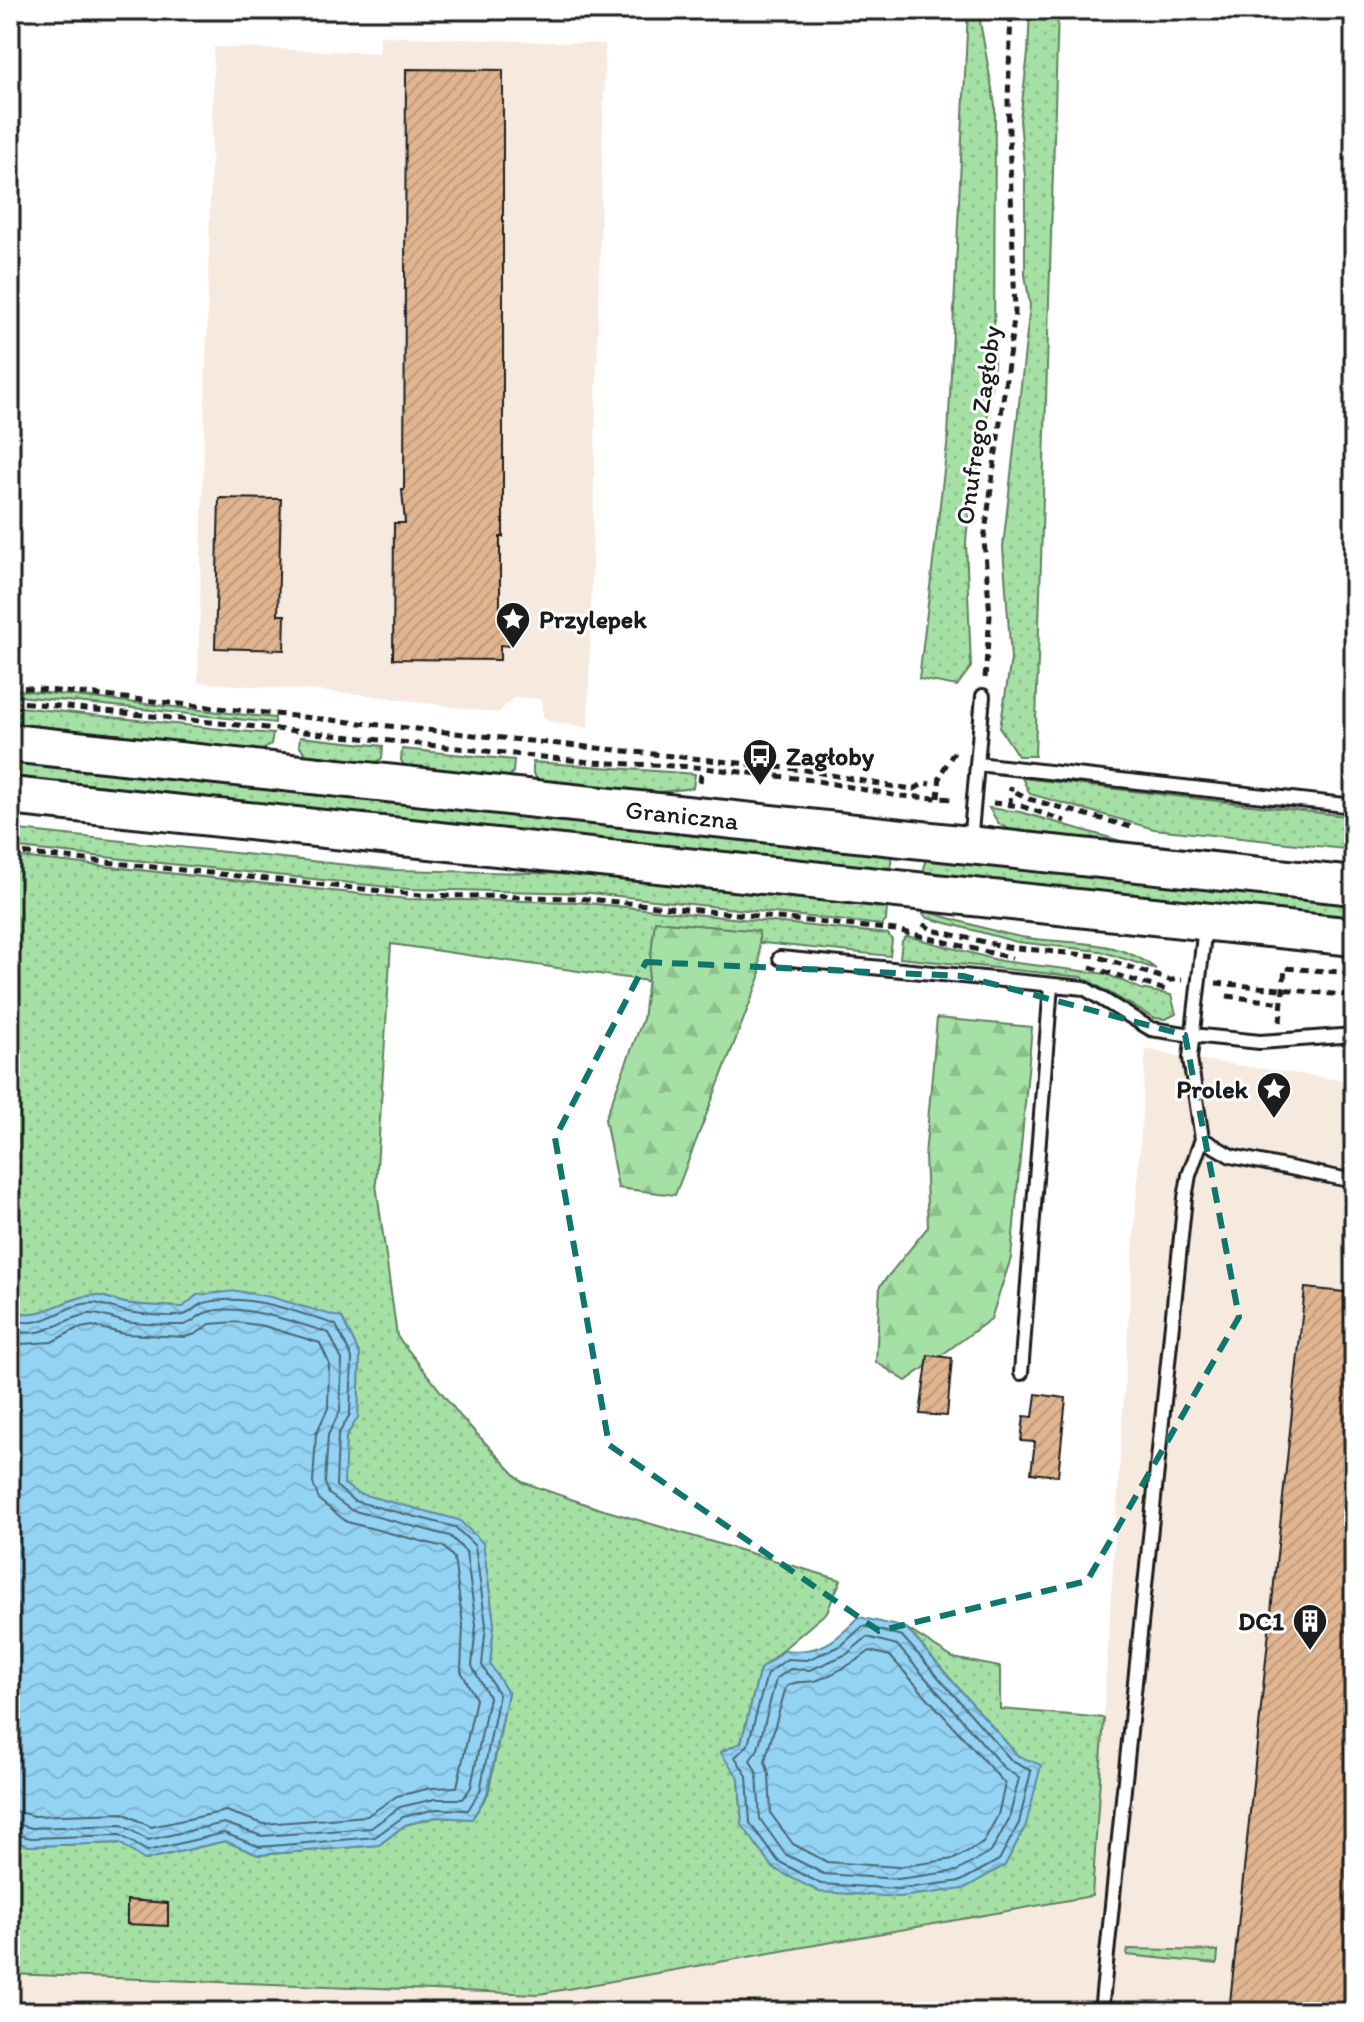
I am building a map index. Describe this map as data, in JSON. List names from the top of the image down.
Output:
{
  "streets": {
    "main road": ["Graniczna"],
    "path": ["Onufrego Zagłoby"]
  },
  "places": {
    "place": ["Przylepek", "Prolek"],
    "bus stop": ["Zagłoby"],
    "building": ["DC1"]
  }
}
